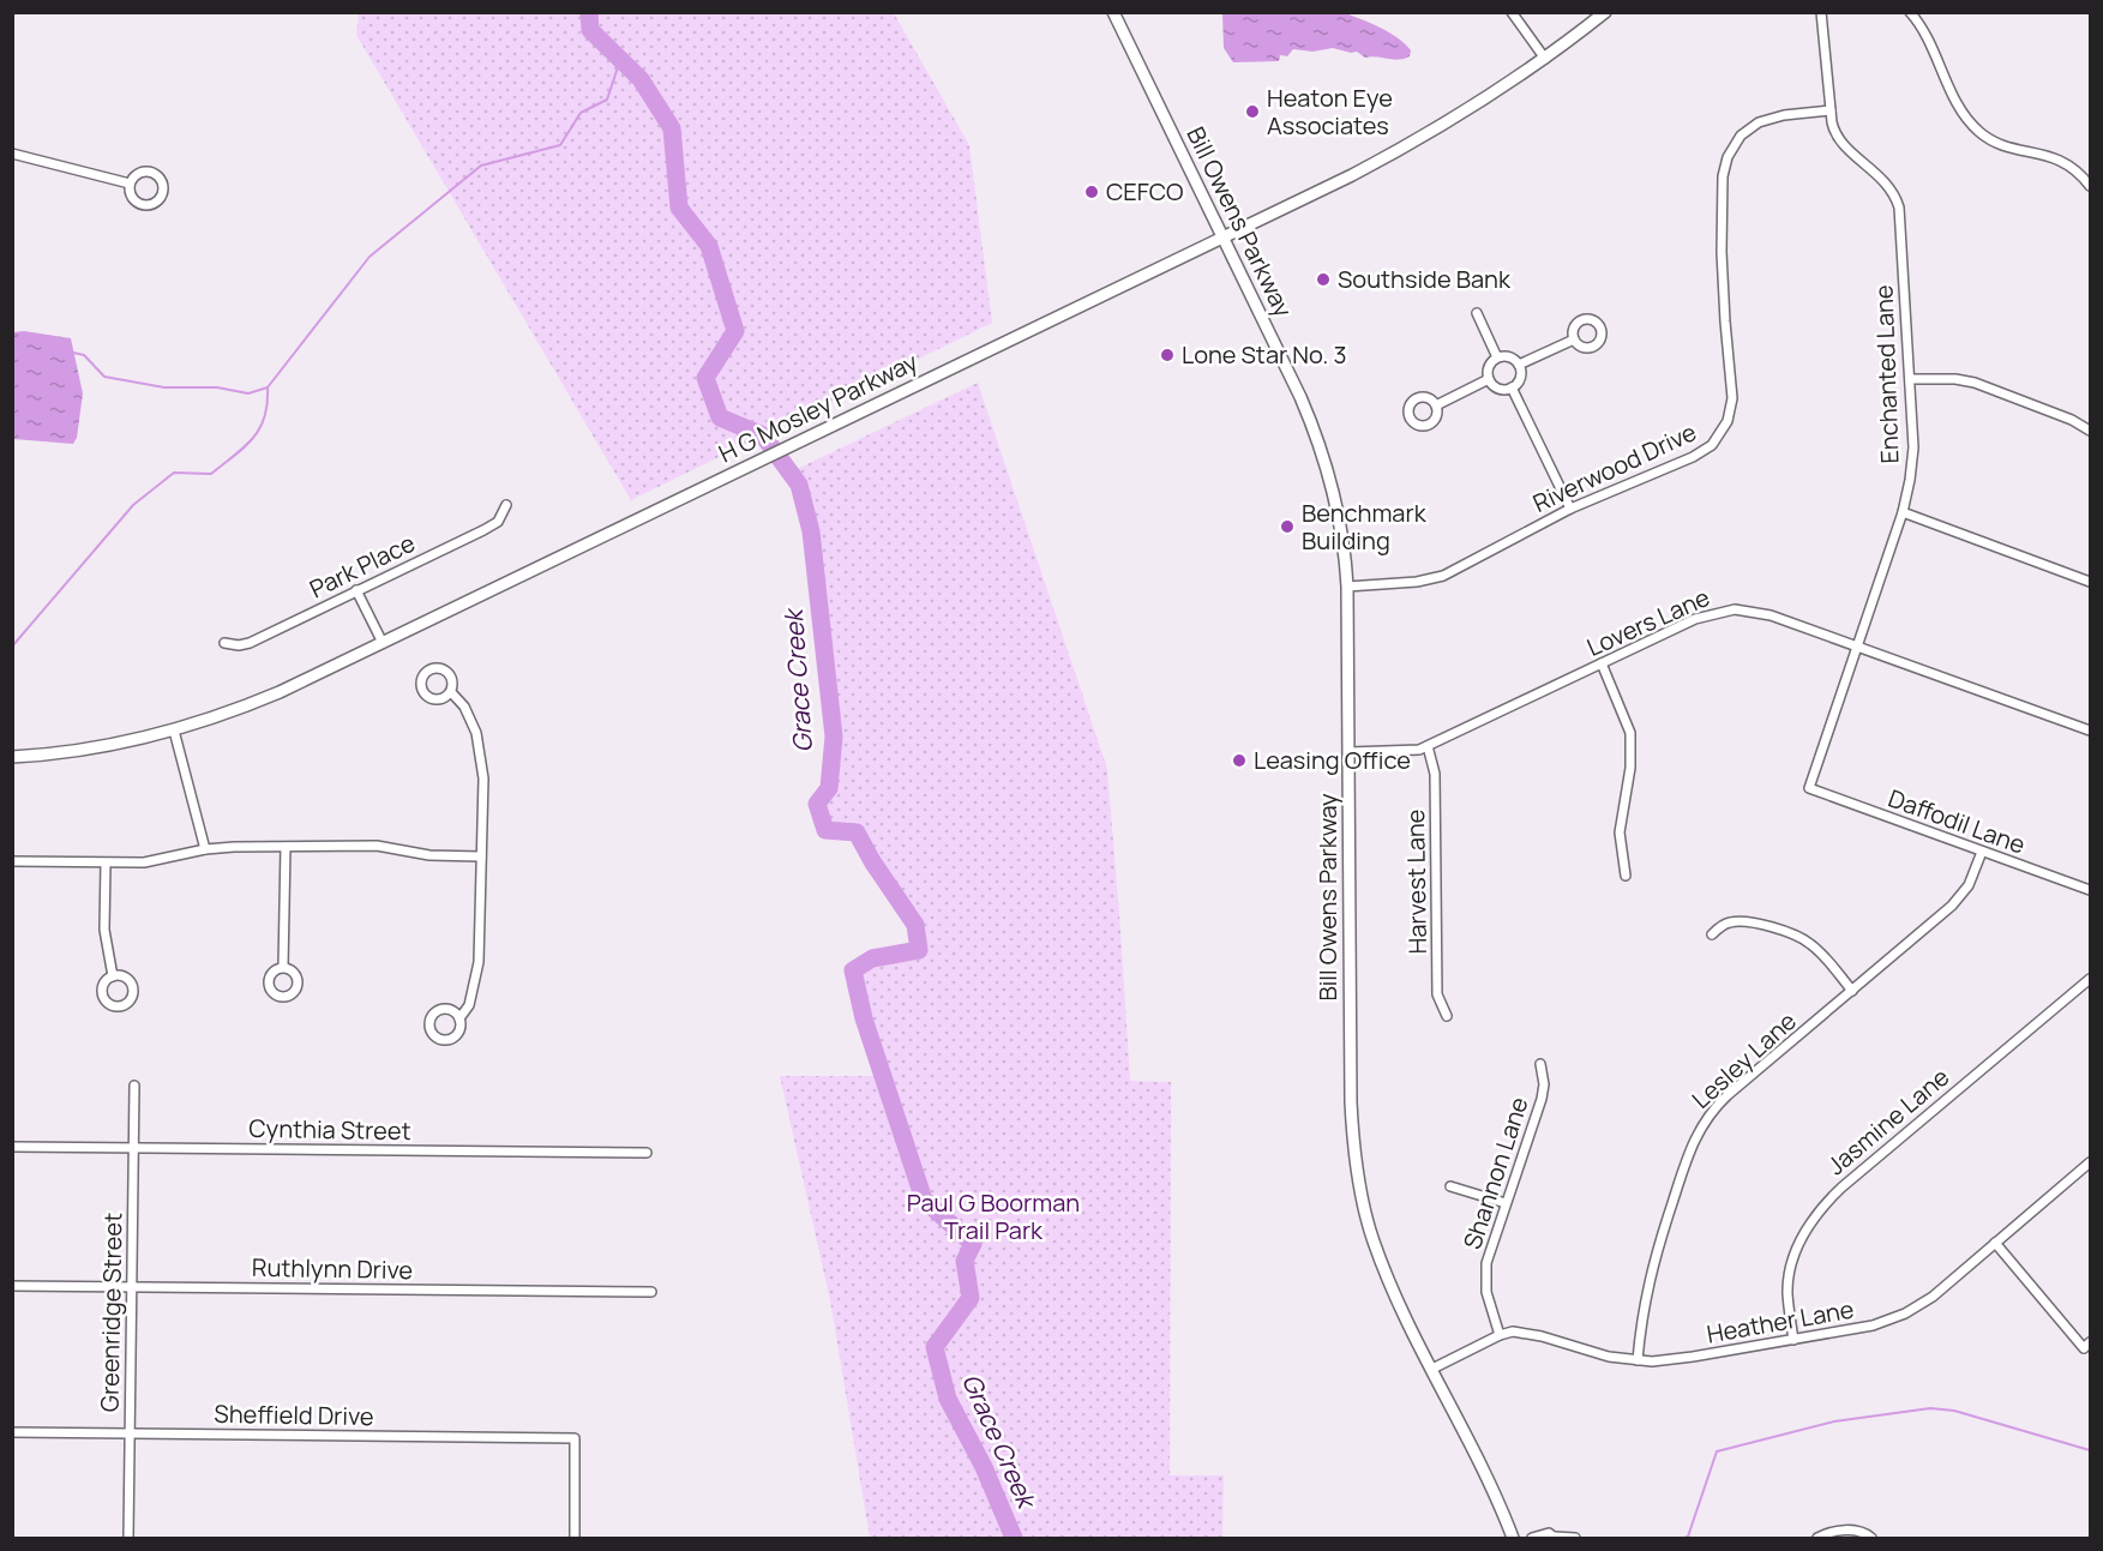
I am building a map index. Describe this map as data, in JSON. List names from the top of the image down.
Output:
{
  "streets": {
    "main road": ["Bill Owens Parkway", "H G Mosley Parkway"],
    "street": [
      "Enchanted Lane",
      "Riverwood Drive",
      "Park Place",
      "Lovers Lane",
      "Daffodil Lane",
      "Harvest Lane",
      "Lesley Lane",
      "Jasmine Lane",
      "Cynthia Street",
      "Shannon Lane",
      "Ruthlynn Drive",
      "Greenridge Street",
      "Heather Lane",
      "Sheffield Drive"
    ]
  },
  "crossings": [
    ["Bill Owens Parkway", "H G Mosley Parkway"],
    ["Bill Owens Parkway", "Riverwood Drive"],
    ["Bill Owens Parkway", "Lovers Lane"],
    ["Bill Owens Parkway", "Heather Lane"],
    ["Enchanted Lane", "Riverwood Drive"],
    ["Enchanted Lane", "Lovers Lane"],
    ["Enchanted Lane", "Daffodil Lane"],
    ["Lovers Lane", "Harvest Lane"],
    ["Daffodil Lane", "Lesley Lane"],
    ["Lesley Lane", "Heather Lane"],
    ["Jasmine Lane", "Heather Lane"],
    ["Cynthia Street", "Greenridge Street"],
    ["Shannon Lane", "Heather Lane"],
    ["Ruthlynn Drive", "Greenridge Street"],
    ["Greenridge Street", "Sheffield Drive"]
  ],
  "water": ["Grace Creek"],
  "parks": ["Paul G Boorman Trail Park"],
  "places": [
    "Heaton Eye Associates",
    "CEFCO",
    "Southside Bank",
    "Lone Star No. 3",
    "Benchmark Building",
    "Leasing Office"
  ]
}
